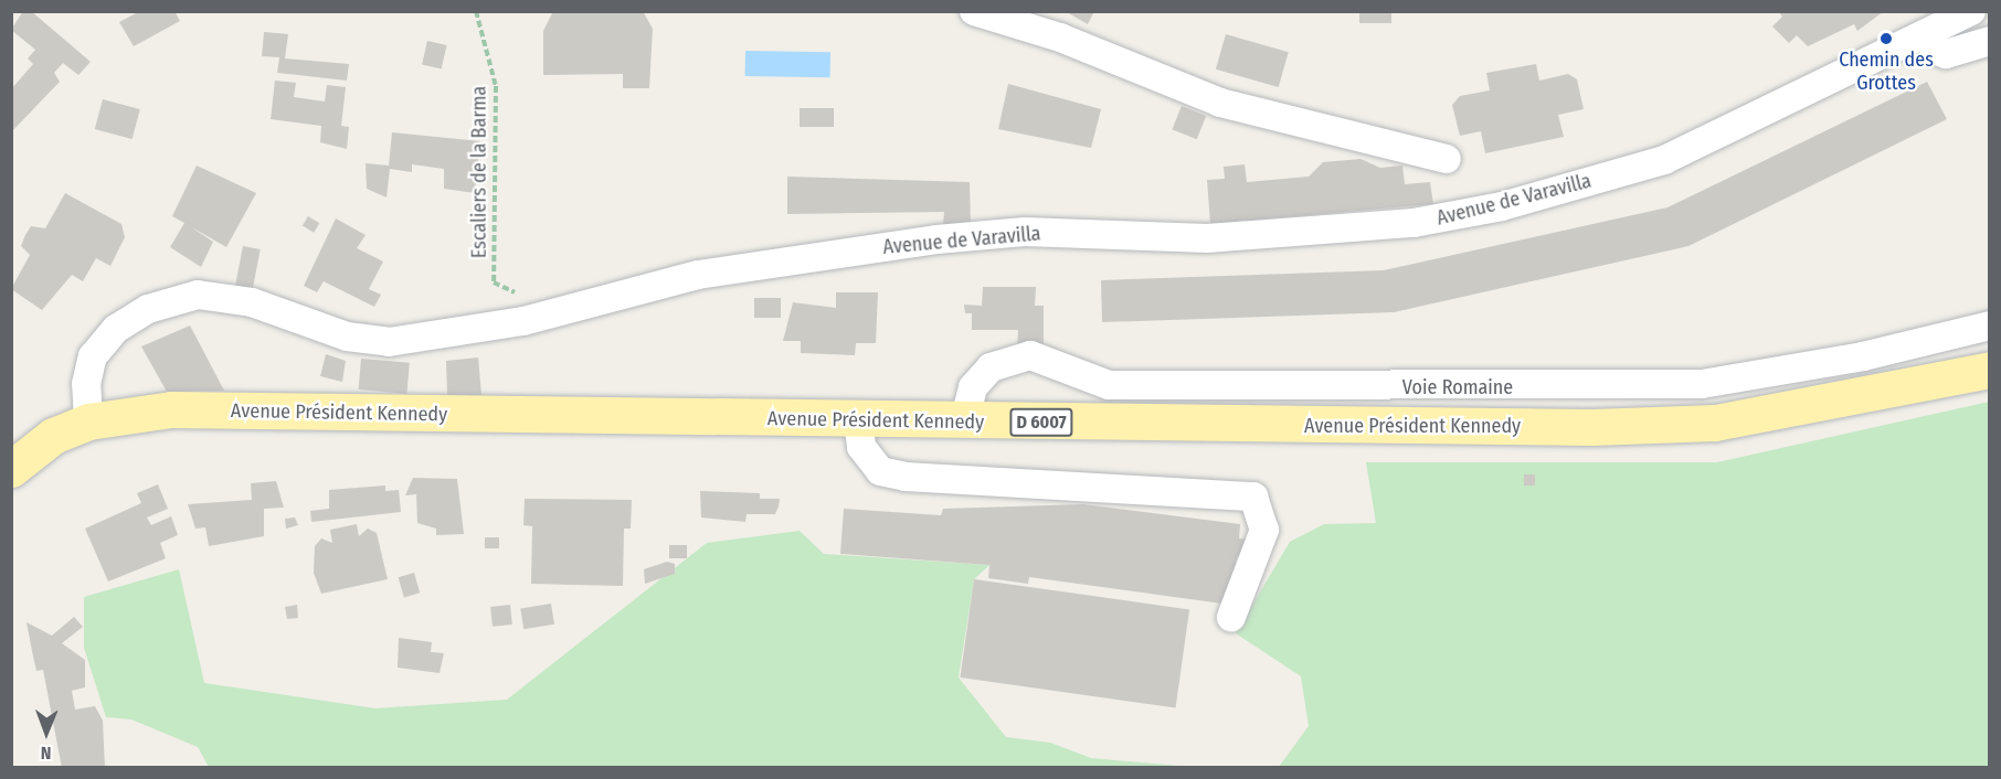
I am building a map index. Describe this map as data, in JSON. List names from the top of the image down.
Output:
{
  "streets": {
    "main road": ["Avenue Président Kennedy", "D 6007"],
    "street": ["Avenue de Varavilla", "Voie Romaine"],
    "path": ["Escaliers de la Barma"]
  },
  "crossings": [
    ["Escaliers de la Barma", "Avenue de Varavilla"],
    ["Avenue de Varavilla", "Avenue Président Kennedy"],
    ["Voie Romaine", "Avenue Président Kennedy"]
  ],
  "places": ["Chemin des Grottes"],
  "north": "bottom"
}
